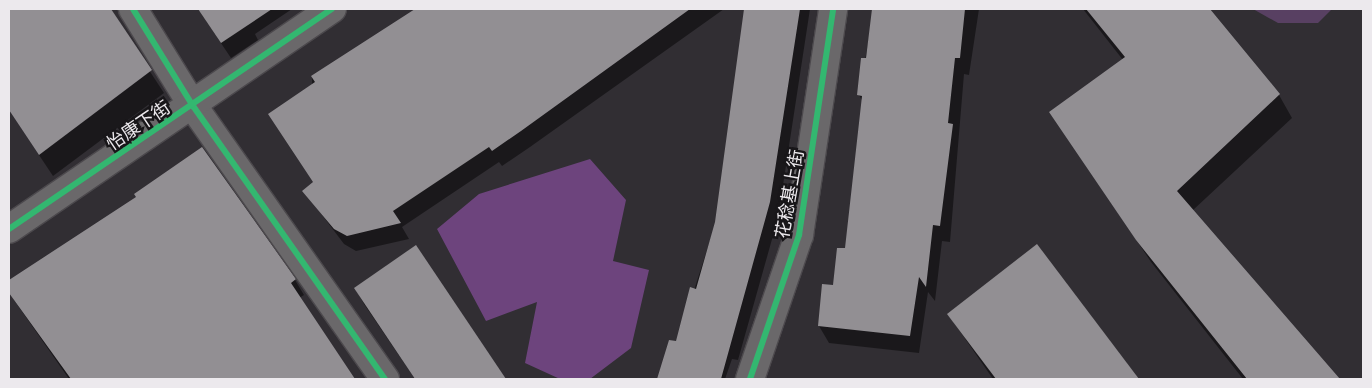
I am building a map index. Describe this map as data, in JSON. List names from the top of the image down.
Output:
{
  "streets": {
    "street": ["怡康下街", "花稔基上街"]
  }
}
